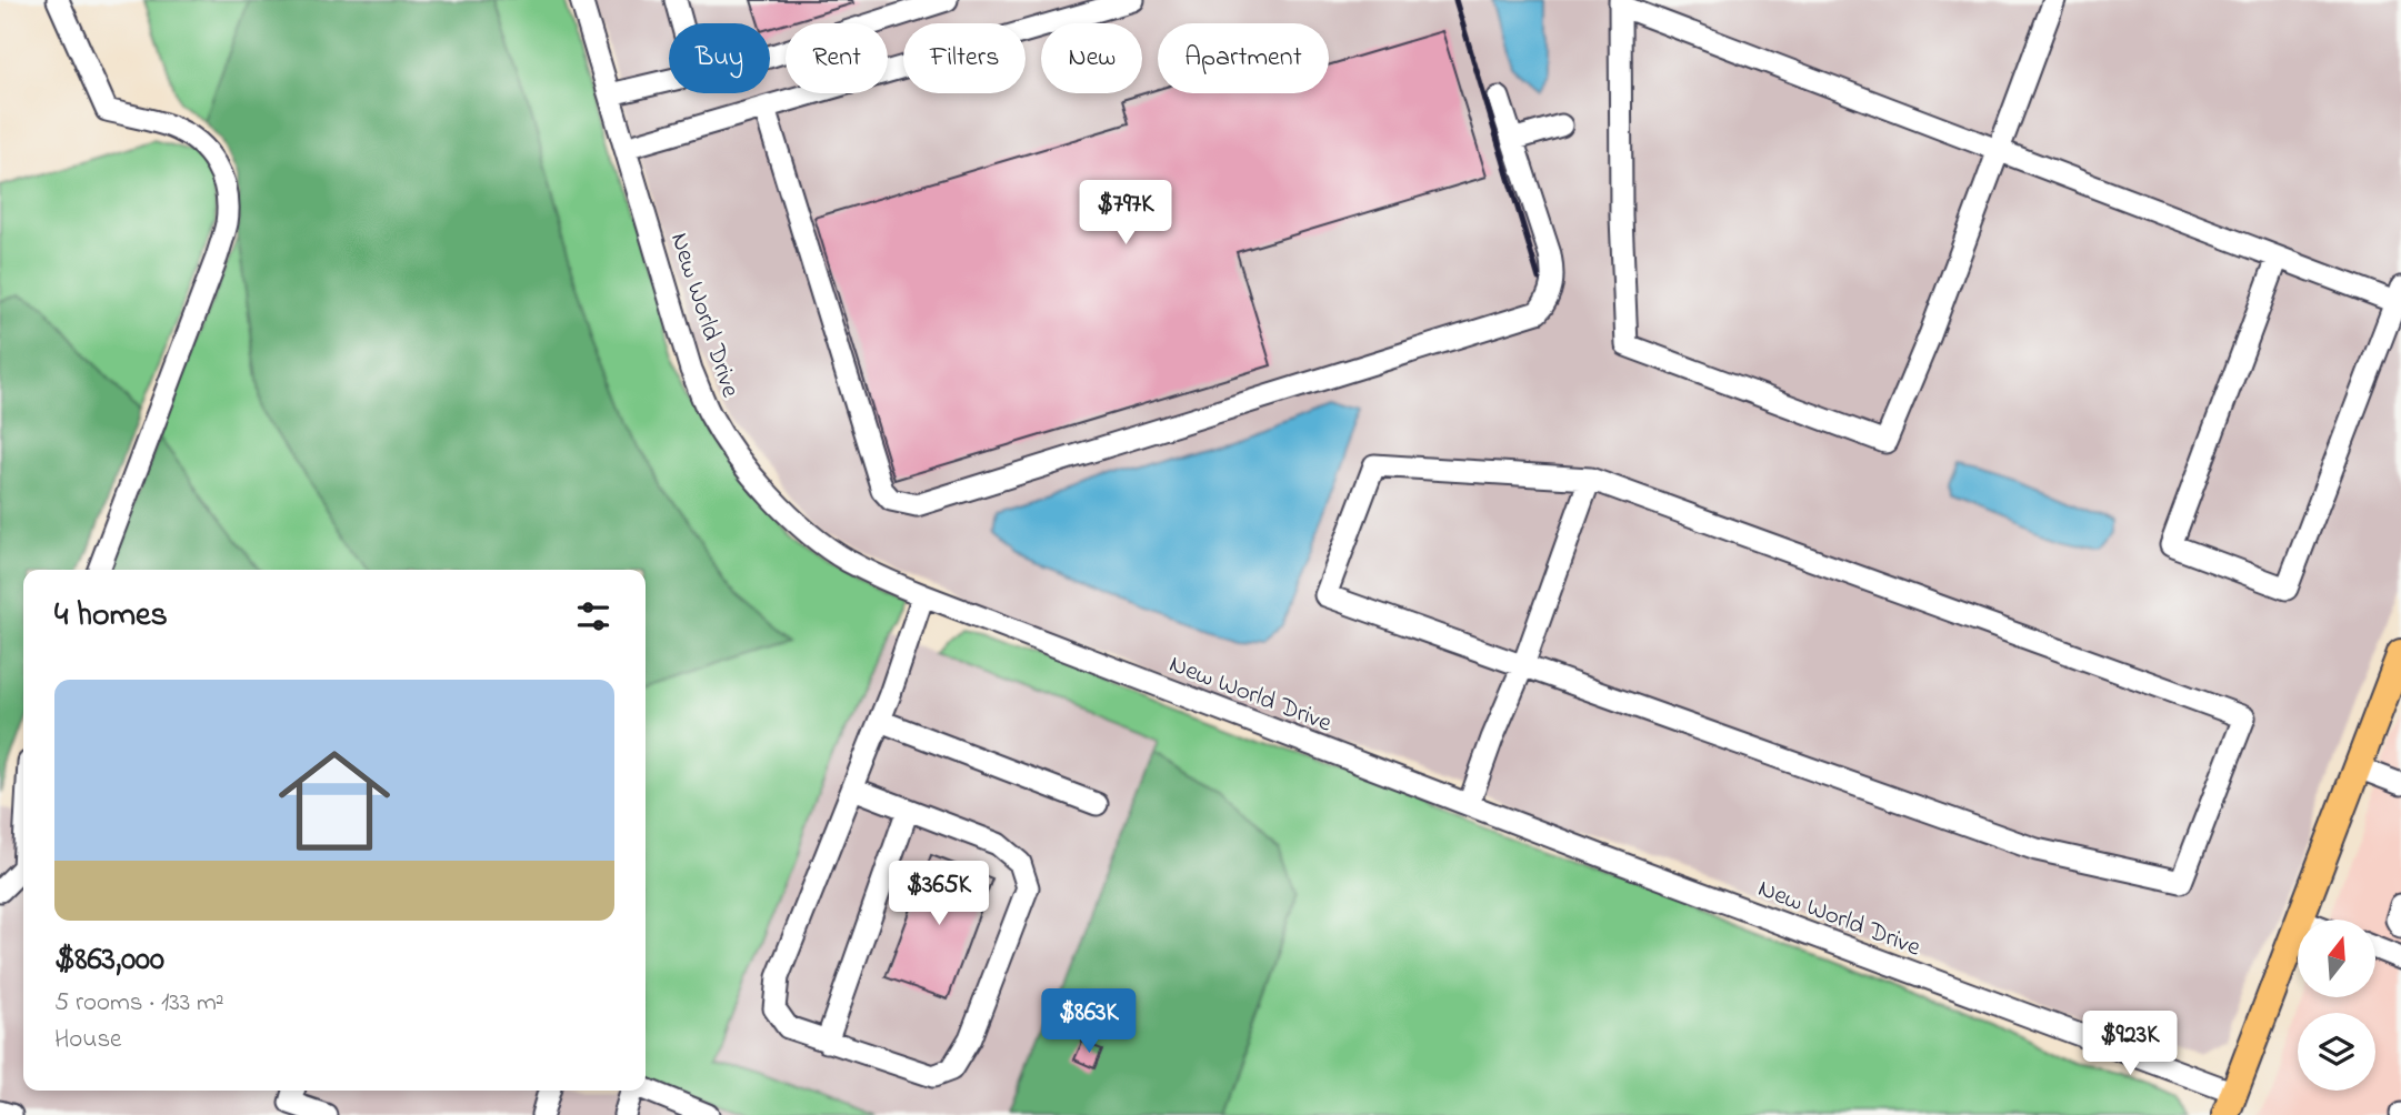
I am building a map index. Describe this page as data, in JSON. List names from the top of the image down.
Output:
{
  "streets": {
    "street": ["New World Drive"]
  },
  "north": "top",
  "page": {
    "chip": [
      "Buy",
      "Rent",
      "Filters",
      "New",
      "Apartment"
    ],
    "price": [
      "$797K",
      "$365K",
      "$863K",
      "$923K"
    ],
    "heading": "4 homes",
    "list": [
      {
        "name": "$863,000",
        "note": "5 rooms · 133 m² · House"
      }
    ]
  }
}
